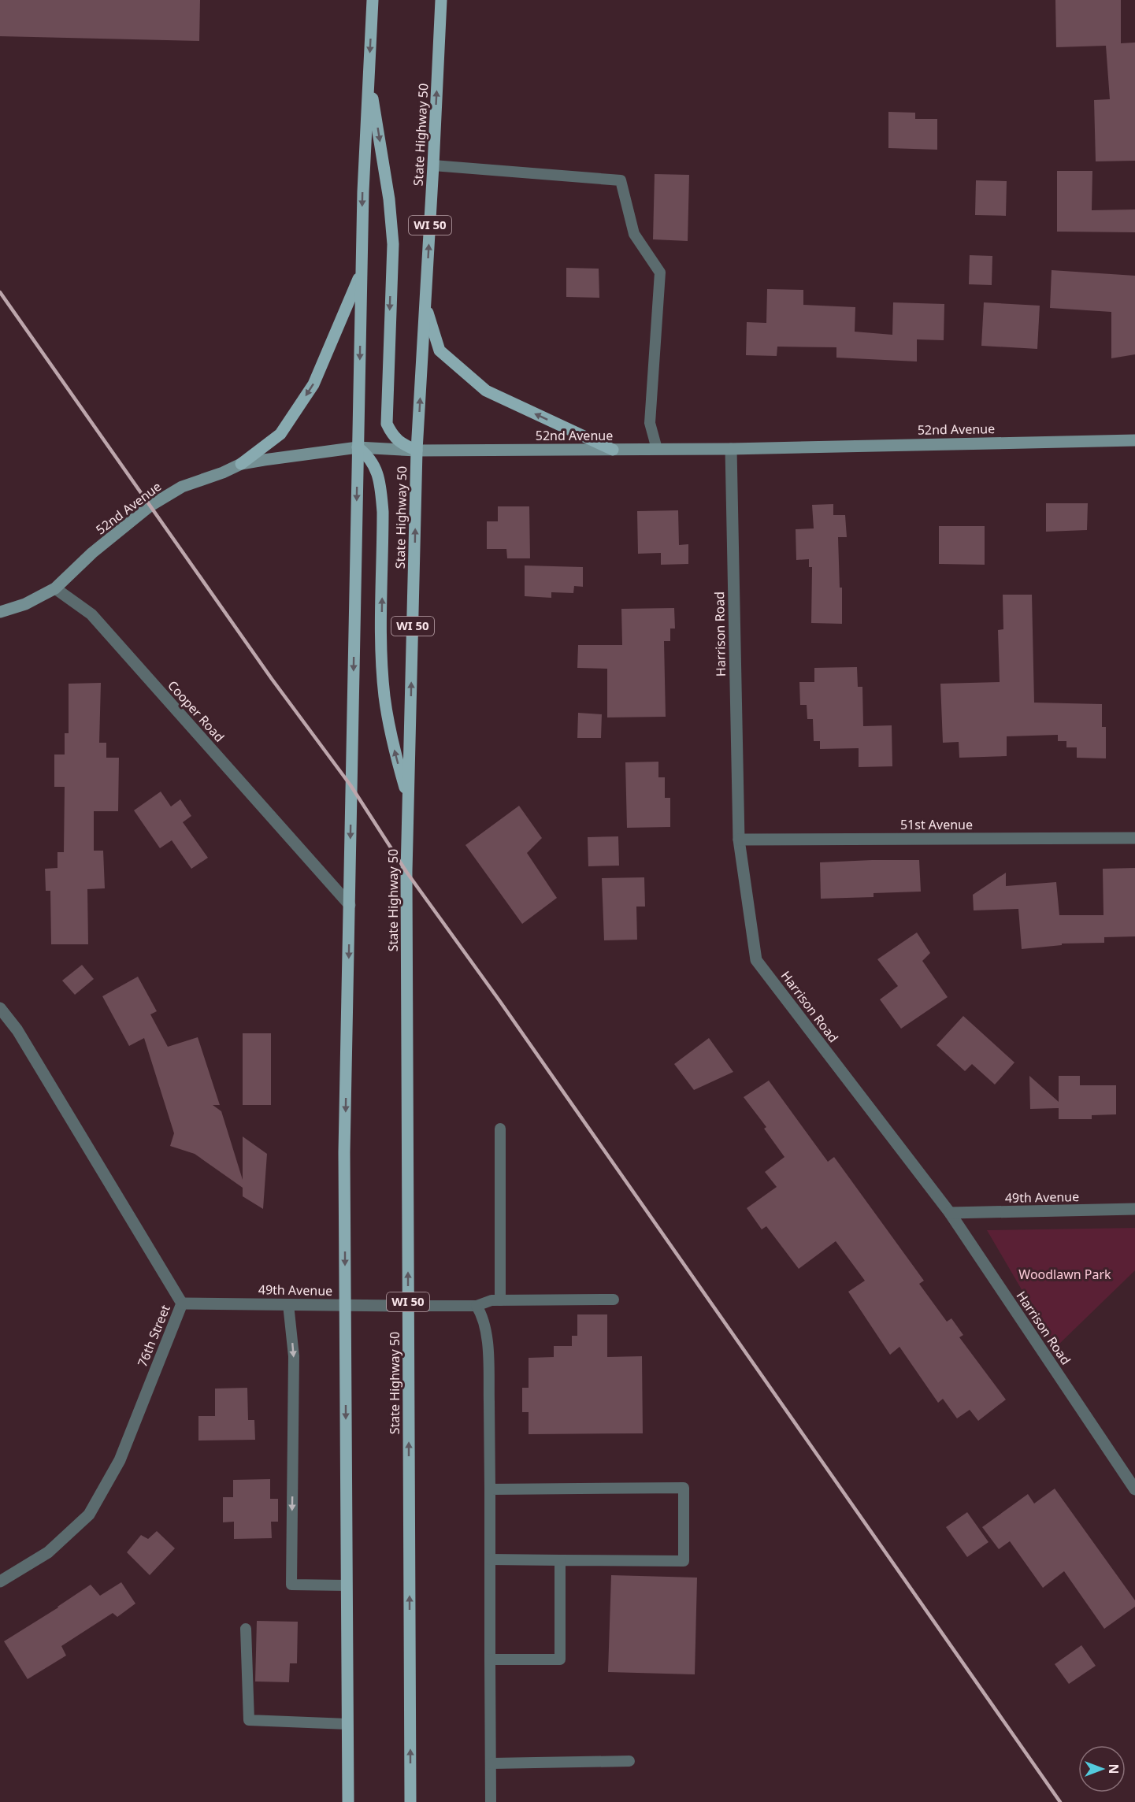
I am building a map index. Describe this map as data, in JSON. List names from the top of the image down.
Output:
{
  "streets": {
    "main road": ["State Highway 50", "WI 50"],
    "street": [
      "52nd Avenue",
      "Harrison Road",
      "Cooper Road",
      "51st Avenue",
      "49th Avenue",
      "76th Street"
    ]
  },
  "crossings": [
    ["State Highway 50", "52nd Avenue"],
    ["State Highway 50", "49th Avenue"],
    ["52nd Avenue", "Harrison Road"],
    ["52nd Avenue", "Cooper Road"],
    ["Harrison Road", "51st Avenue"],
    ["Harrison Road", "49th Avenue"],
    ["49th Avenue", "76th Street"]
  ],
  "parks": ["Woodlawn Park"],
  "north": "right"
}
